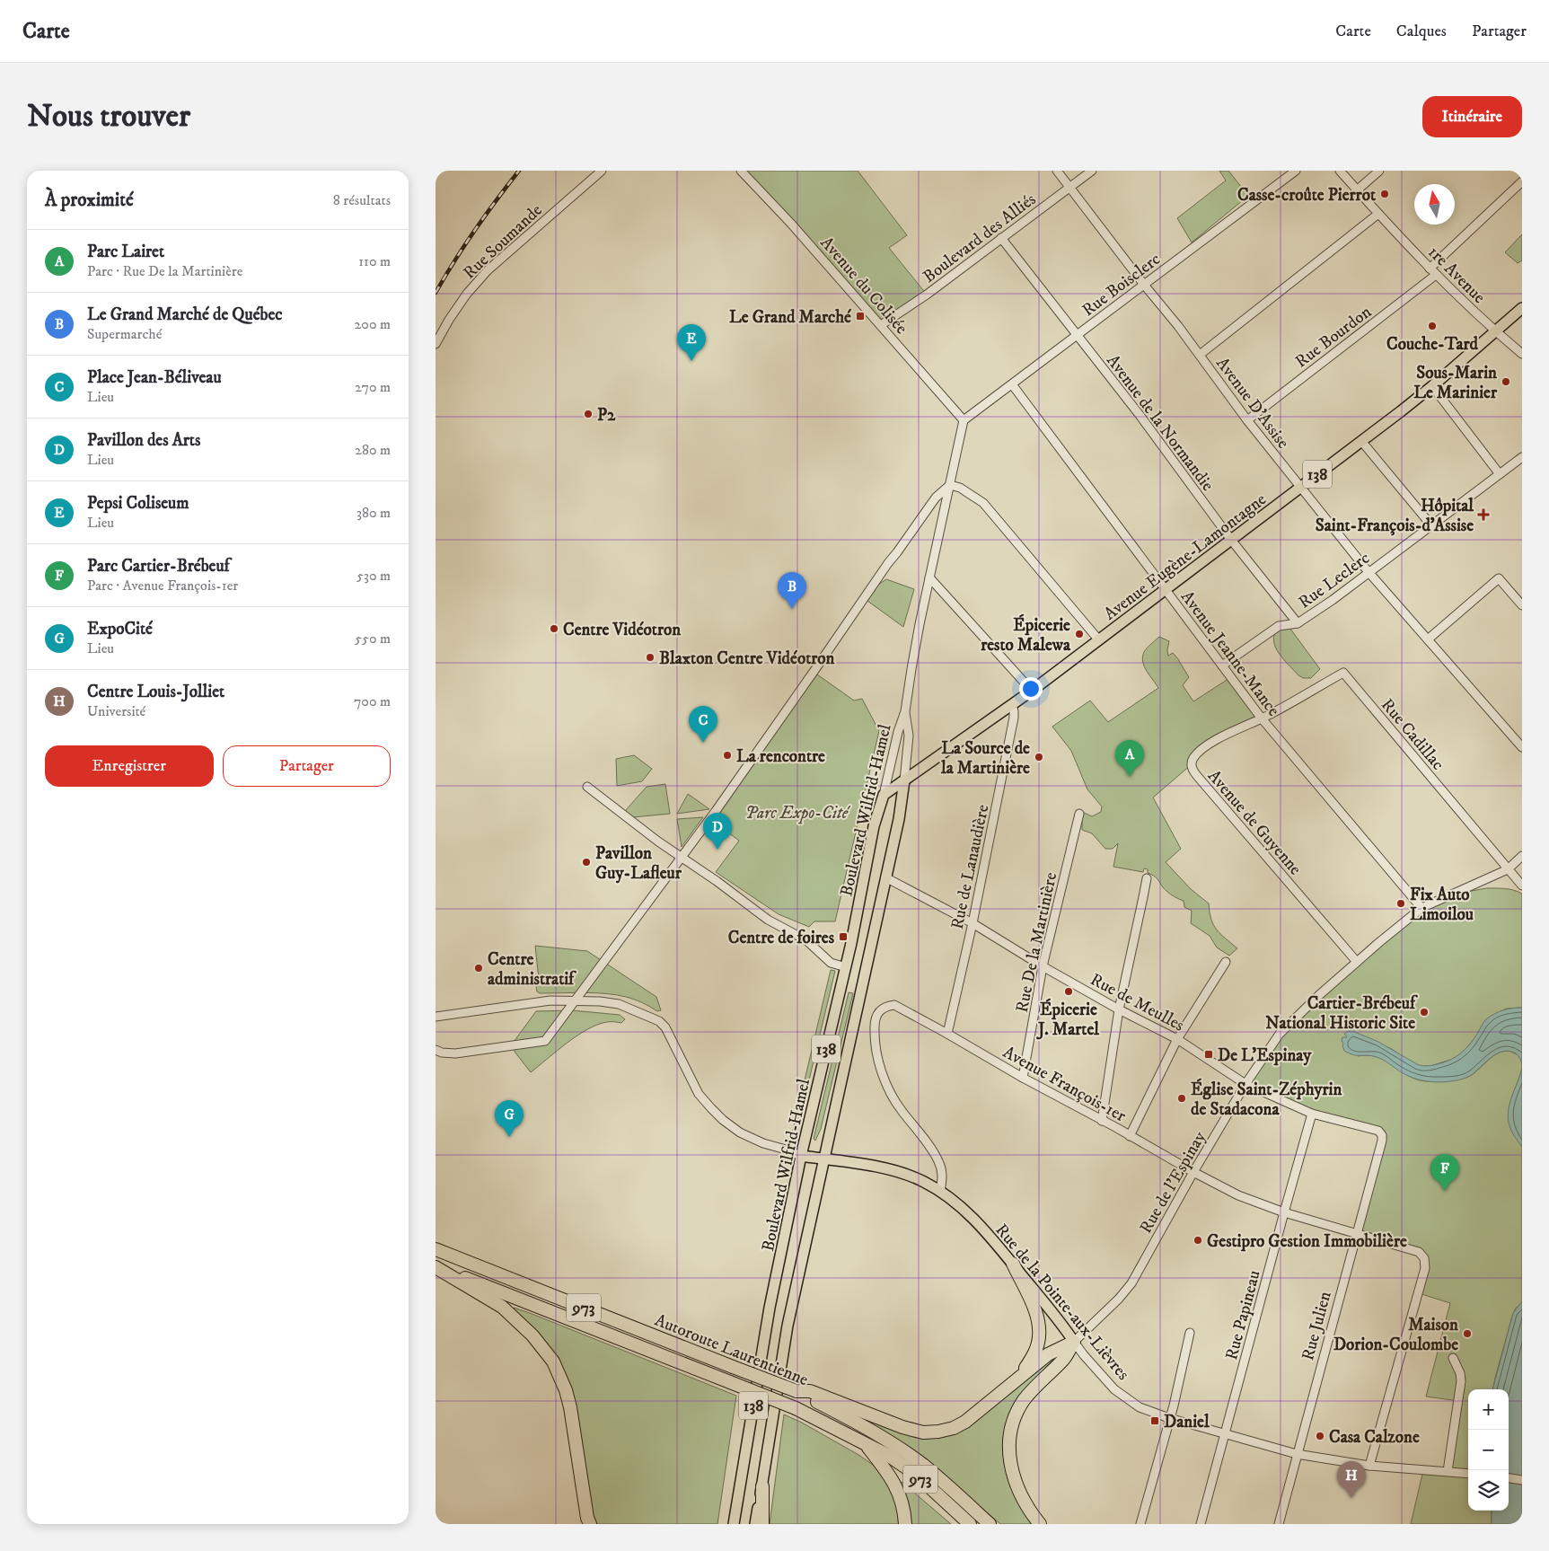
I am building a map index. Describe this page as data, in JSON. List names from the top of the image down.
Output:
{
  "streets": {
    "highway": ["973", "Autoroute Laurentienne"],
    "main road": [
      "138",
      "Avenue Eugène-Lamontagne",
      "Boulevard Wilfrid-Hamel",
      "Rue de la Pointe-aux-Lièvres"
    ],
    "street": [
      "Boulevard des Alliés",
      "Rue Soumande",
      "1re Avenue",
      "Rue Boisclerc",
      "Avenue du Colisée",
      "Rue Bourdon",
      "Avenue D'Assise",
      "Avenue de la Normandie",
      "Rue Leclerc",
      "Avenue Jeanne-Mance",
      "Rue Cadillac",
      "Avenue de Guyenne",
      "Rue de Lanaudière",
      "Rue De la Martinière",
      "Rue de Meulles",
      "Avenue François-1er",
      "Rue de l'Espinay",
      "Rue Papineau",
      "Rue Julien"
    ]
  },
  "crossings": [
    ["Boulevard des Alliés", "Avenue du Colisée"],
    ["Boulevard des Alliés", "Avenue D'Assise"],
    ["Boulevard des Alliés", "Avenue de la Normandie"],
    ["1re Avenue", "Rue Bourdon"],
    ["1re Avenue", "138"],
    ["1re Avenue", "Avenue Eugène-Lamontagne"],
    ["Rue Boisclerc", "Avenue du Colisée"],
    ["Rue Boisclerc", "Avenue D'Assise"],
    ["Rue Boisclerc", "Avenue de la Normandie"],
    ["Rue Boisclerc", "Avenue Jeanne-Mance"],
    ["Rue Boisclerc", "Boulevard Wilfrid-Hamel"],
    ["Avenue du Colisée", "Boulevard Wilfrid-Hamel"],
    ["Rue Bourdon", "Avenue D'Assise"],
    ["Avenue D'Assise", "Avenue Eugène-Lamontagne"],
    ["Avenue D'Assise", "Rue Leclerc"],
    ["Avenue de la Normandie", "Avenue Eugène-Lamontagne"],
    ["Avenue de la Normandie", "Rue Leclerc"],
    ["138", "Avenue Eugène-Lamontagne"],
    ["Avenue Eugène-Lamontagne", "Avenue Jeanne-Mance"],
    ["Avenue Eugène-Lamontagne", "Boulevard Wilfrid-Hamel"],
    ["Avenue Eugène-Lamontagne", "Rue de Lanaudière"],
    ["Rue Leclerc", "Avenue Jeanne-Mance"],
    ["Avenue Jeanne-Mance", "Rue Cadillac"],
    ["Avenue Jeanne-Mance", "Avenue de Guyenne"],
    ["Avenue Jeanne-Mance", "Rue de l'Espinay"],
    ["Rue Cadillac", "Avenue de Guyenne"],
    ["Rue Cadillac", "Rue de l'Espinay"],
    ["Boulevard Wilfrid-Hamel", "Rue de Meulles"],
    ["Boulevard Wilfrid-Hamel", "Rue de la Pointe-aux-Lièvres"],
    ["Avenue de Guyenne", "Rue de l'Espinay"],
    ["Rue de Lanaudière", "Rue de Meulles"],
    ["Rue de Lanaudière", "Avenue François-1er"],
    ["Rue De la Martinière", "Rue de Meulles"],
    ["Rue De la Martinière", "Avenue François-1er"],
    ["Rue de Meulles", "Rue de l'Espinay"],
    ["Rue de Meulles", "Rue Papineau"],
    ["Rue de Meulles", "Rue Julien"],
    ["Avenue François-1er", "Rue de l'Espinay"],
    ["Avenue François-1er", "Rue de la Pointe-aux-Lièvres"],
    ["Avenue François-1er", "Rue Papineau"],
    ["Avenue François-1er", "Rue Julien"],
    ["Rue de l'Espinay", "Rue de la Pointe-aux-Lièvres"],
    ["Rue de la Pointe-aux-Lièvres", "Rue Papineau"],
    ["Rue de la Pointe-aux-Lièvres", "Rue Julien"]
  ],
  "parks": ["Parc Expo-Cité"],
  "places": {
    "other": [
      "Casse-croûte Pierrot",
      "Couche-Tard",
      "Sous-Marin Le Marinier",
      "P2",
      "Centre Vidéotron",
      "Épicerie resto Malewa",
      "Blaxton Centre Vidéotron",
      "La rencontre",
      "La Source de la Martinière",
      "Pavillon Guy-Lafleur",
      "Fix Auto Limoilou",
      "Centre administratif",
      "Épicerie J. Martel",
      "Cartier-Brébeuf National Historic Site",
      "Église Saint-Zéphyrin de Stadacona",
      "Gestipro Gestion Immobilière",
      "Maison Dorion-Coulombe",
      "Casa Calzone"
    ],
    "transit": [
      "Le Grand Marché",
      "Centre de foires",
      "De L'Espinay",
      "Daniel"
    ],
    "health": ["Hôpital Saint-François-d'Assise"]
  },
  "north": "top",
  "page": {
    "header": "Carte",
    "nav": ["Carte", "Calques", "Partager"],
    "buttons": [
      "Itinéraire",
      ["Enregistrer", "Partager"]
    ],
    "title": "Nous trouver",
    "heading": ["À proximité", "8 résultats"],
    "list": [
      {
        "mark": "A",
        "name": "Parc Lairet",
        "note": "Parc · Rue De la Martinière",
        "value": "110 m"
      },
      {
        "mark": "B",
        "name": "Le Grand Marché de Québec",
        "note": "Supermarché",
        "value": "200 m"
      },
      {
        "mark": "C",
        "name": "Place Jean-Béliveau",
        "note": "Lieu",
        "value": "270 m"
      },
      {
        "mark": "D",
        "name": "Pavillon des Arts",
        "note": "Lieu",
        "value": "280 m"
      },
      {
        "mark": "E",
        "name": "Pepsi Coliseum",
        "note": "Lieu",
        "value": "380 m"
      },
      {
        "mark": "F",
        "name": "Parc Cartier-Brébeuf",
        "note": "Parc · Avenue François-1er",
        "value": "530 m"
      },
      {
        "mark": "G",
        "name": "ExpoCité",
        "note": "Lieu",
        "value": "550 m"
      },
      {
        "mark": "H",
        "name": "Centre Louis-Jolliet",
        "note": "Université",
        "value": "700 m"
      }
    ],
    "pins": [
      "E",
      "B",
      "C",
      "A",
      "D",
      "G",
      "F",
      "H"
    ],
    "map_buttons": ["+", "−"]
  }
}
